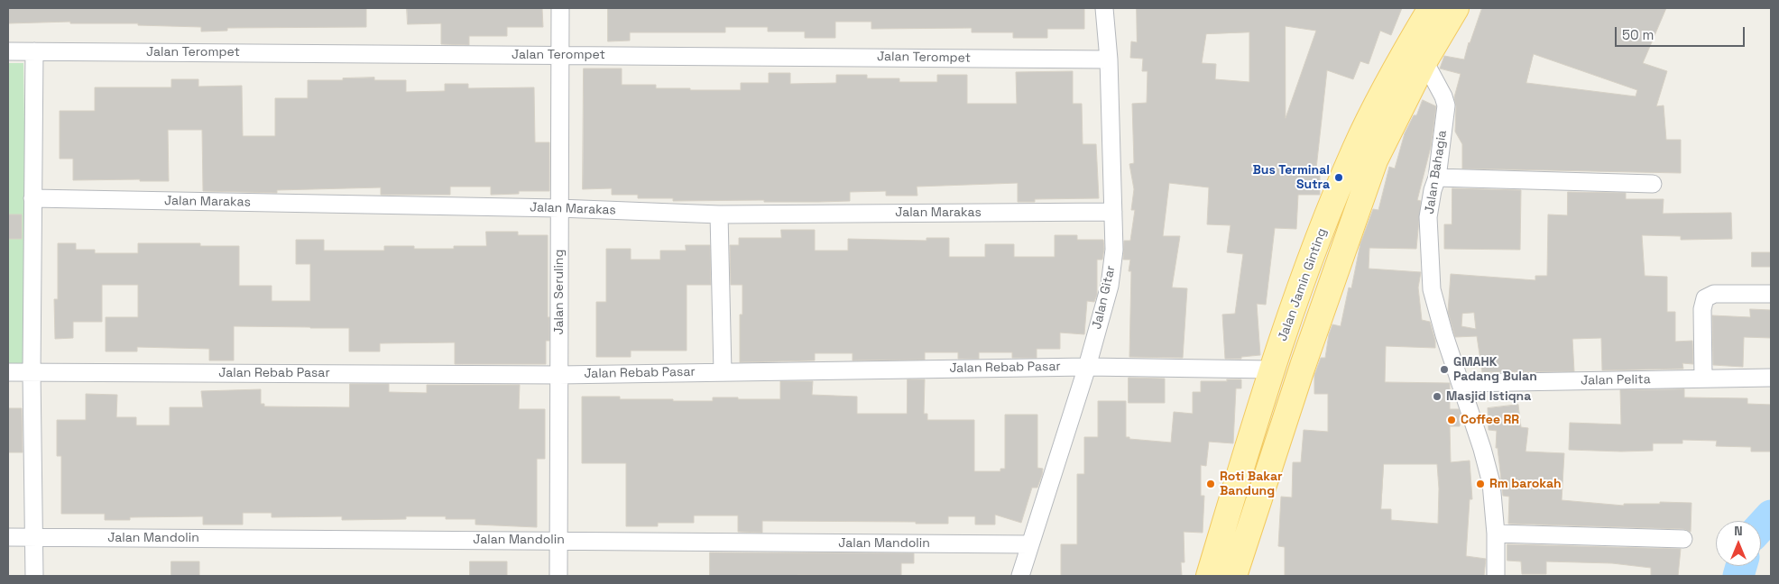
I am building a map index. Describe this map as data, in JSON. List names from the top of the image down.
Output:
{
  "streets": {
    "main road": ["Jalan Jamin Ginting"],
    "street": [
      "Jalan Terompet",
      "Jalan Bahagia",
      "Jalan Marakas",
      "Jalan Seruling",
      "Jalan Gitar",
      "Jalan Rebab Pasar",
      "Jalan Pelita",
      "Jalan Mandolin"
    ]
  },
  "crossings": [
    ["Jalan Terompet", "Jalan Seruling"],
    ["Jalan Terompet", "Jalan Gitar"],
    ["Jalan Bahagia", "Jalan Jamin Ginting"],
    ["Jalan Bahagia", "Jalan Pelita"],
    ["Jalan Marakas", "Jalan Seruling"],
    ["Jalan Marakas", "Jalan Gitar"],
    ["Jalan Jamin Ginting", "Jalan Rebab Pasar"],
    ["Jalan Seruling", "Jalan Rebab Pasar"],
    ["Jalan Seruling", "Jalan Mandolin"],
    ["Jalan Gitar", "Jalan Rebab Pasar"],
    ["Jalan Gitar", "Jalan Mandolin"]
  ],
  "places": [
    "Bus Terminal Sutra",
    "GMAHK Padang Bulan",
    "Masjid Istiqna",
    "Coffee RR",
    "Roti Bakar Bandung",
    "Rm barokah"
  ],
  "scale_bar": "50 m",
  "north": "top"
}
